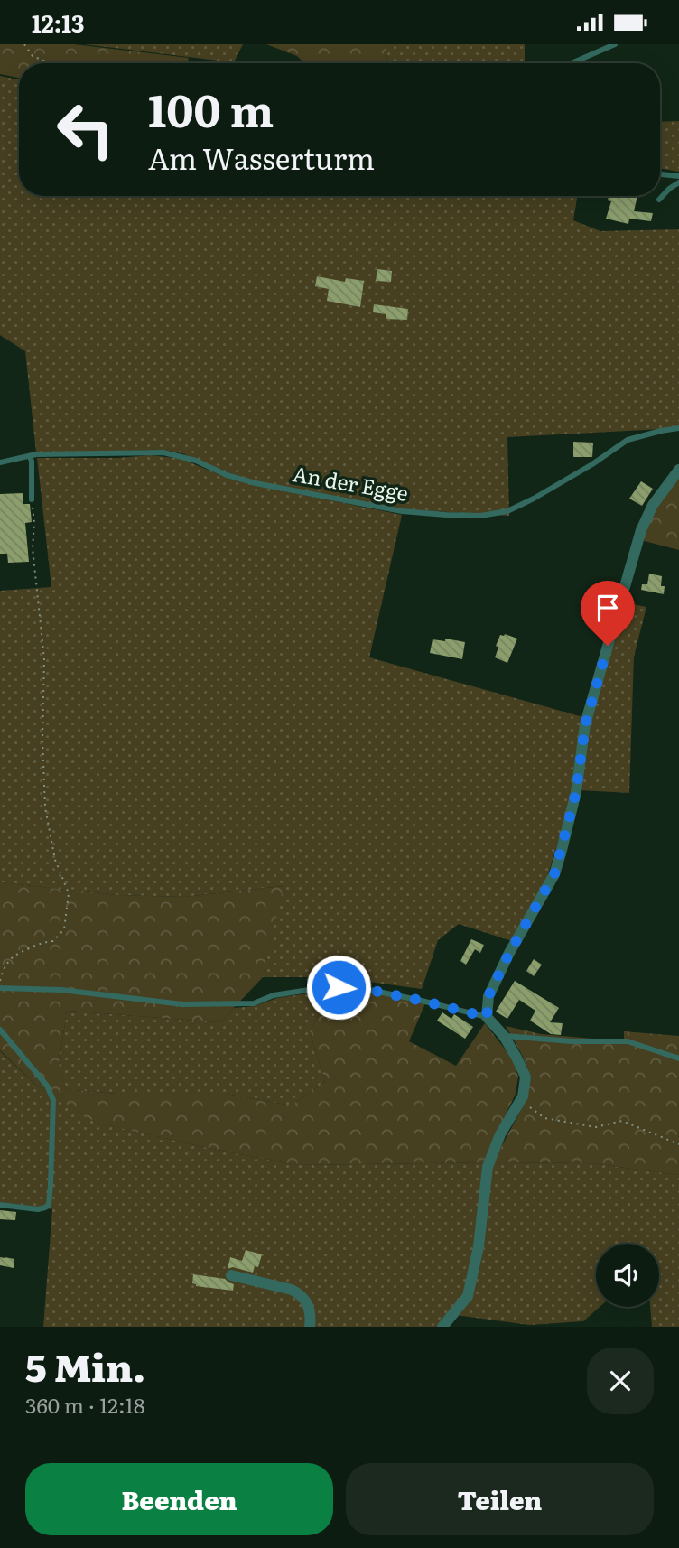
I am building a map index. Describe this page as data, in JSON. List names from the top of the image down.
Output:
{
  "streets": {
    "lane": ["An der Egge"]
  },
  "page": {
    "status": "12:13",
    "turn": ["100 m", "Am Wasserturm"],
    "heading": ["5 Min.", "360 m · 12:18"],
    "buttons": ["Beenden", "Teilen"]
  }
}
